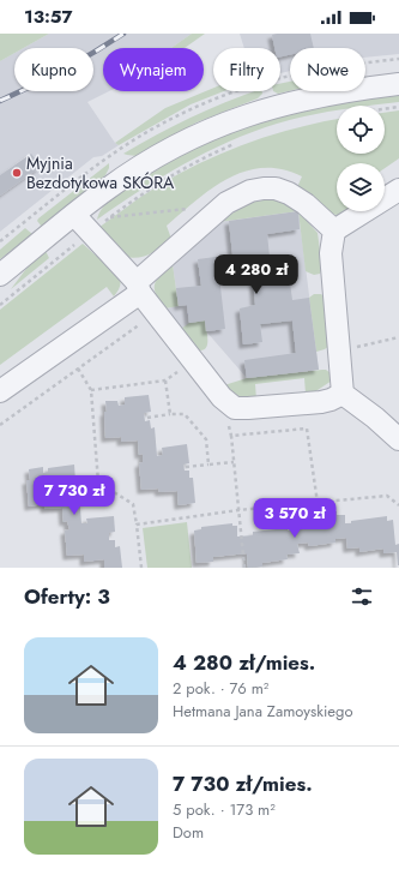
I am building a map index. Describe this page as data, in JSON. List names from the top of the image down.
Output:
{
  "places": ["Myjnia Bezdotykowa SKÓRA"],
  "page": {
    "status": "13:57",
    "chip": [
      "Kupno",
      "Wynajem",
      "Filtry",
      "Nowe"
    ],
    "price": ["4 280 zł", "7 730 zł", "3 570 zł"],
    "heading": "Oferty: 3",
    "list": [
      {
        "name": "4 280 zł/mies.",
        "note": "2 pok. · 76 m² · Hetmana Jana Zamoyskiego"
      },
      {
        "name": "7 730 zł/mies.",
        "note": "5 pok. · 173 m² · Dom"
      }
    ]
  }
}
